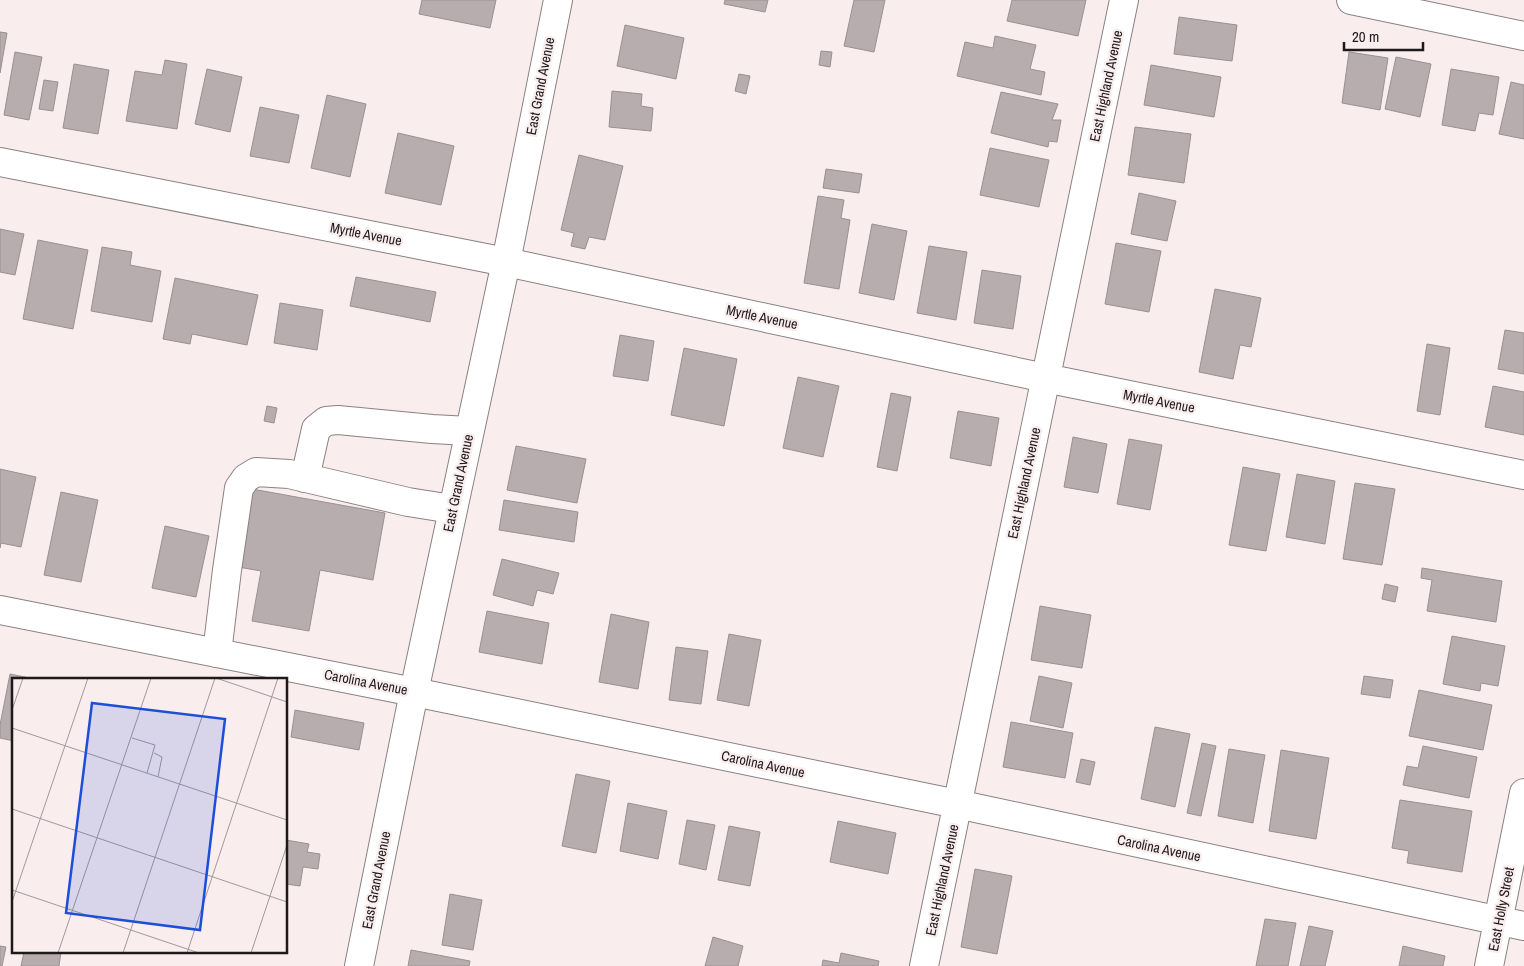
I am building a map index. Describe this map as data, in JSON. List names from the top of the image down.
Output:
{
  "streets": {
    "street": [
      "East Grand Avenue",
      "East Highland Avenue",
      "Myrtle Avenue",
      "Carolina Avenue",
      "East Holly Street"
    ]
  },
  "crossings": [
    ["East Grand Avenue", "Myrtle Avenue"],
    ["East Grand Avenue", "Carolina Avenue"],
    ["East Highland Avenue", "Myrtle Avenue"],
    ["East Highland Avenue", "Carolina Avenue"],
    ["Carolina Avenue", "East Holly Street"]
  ],
  "scale_bar": "20 m"
}
